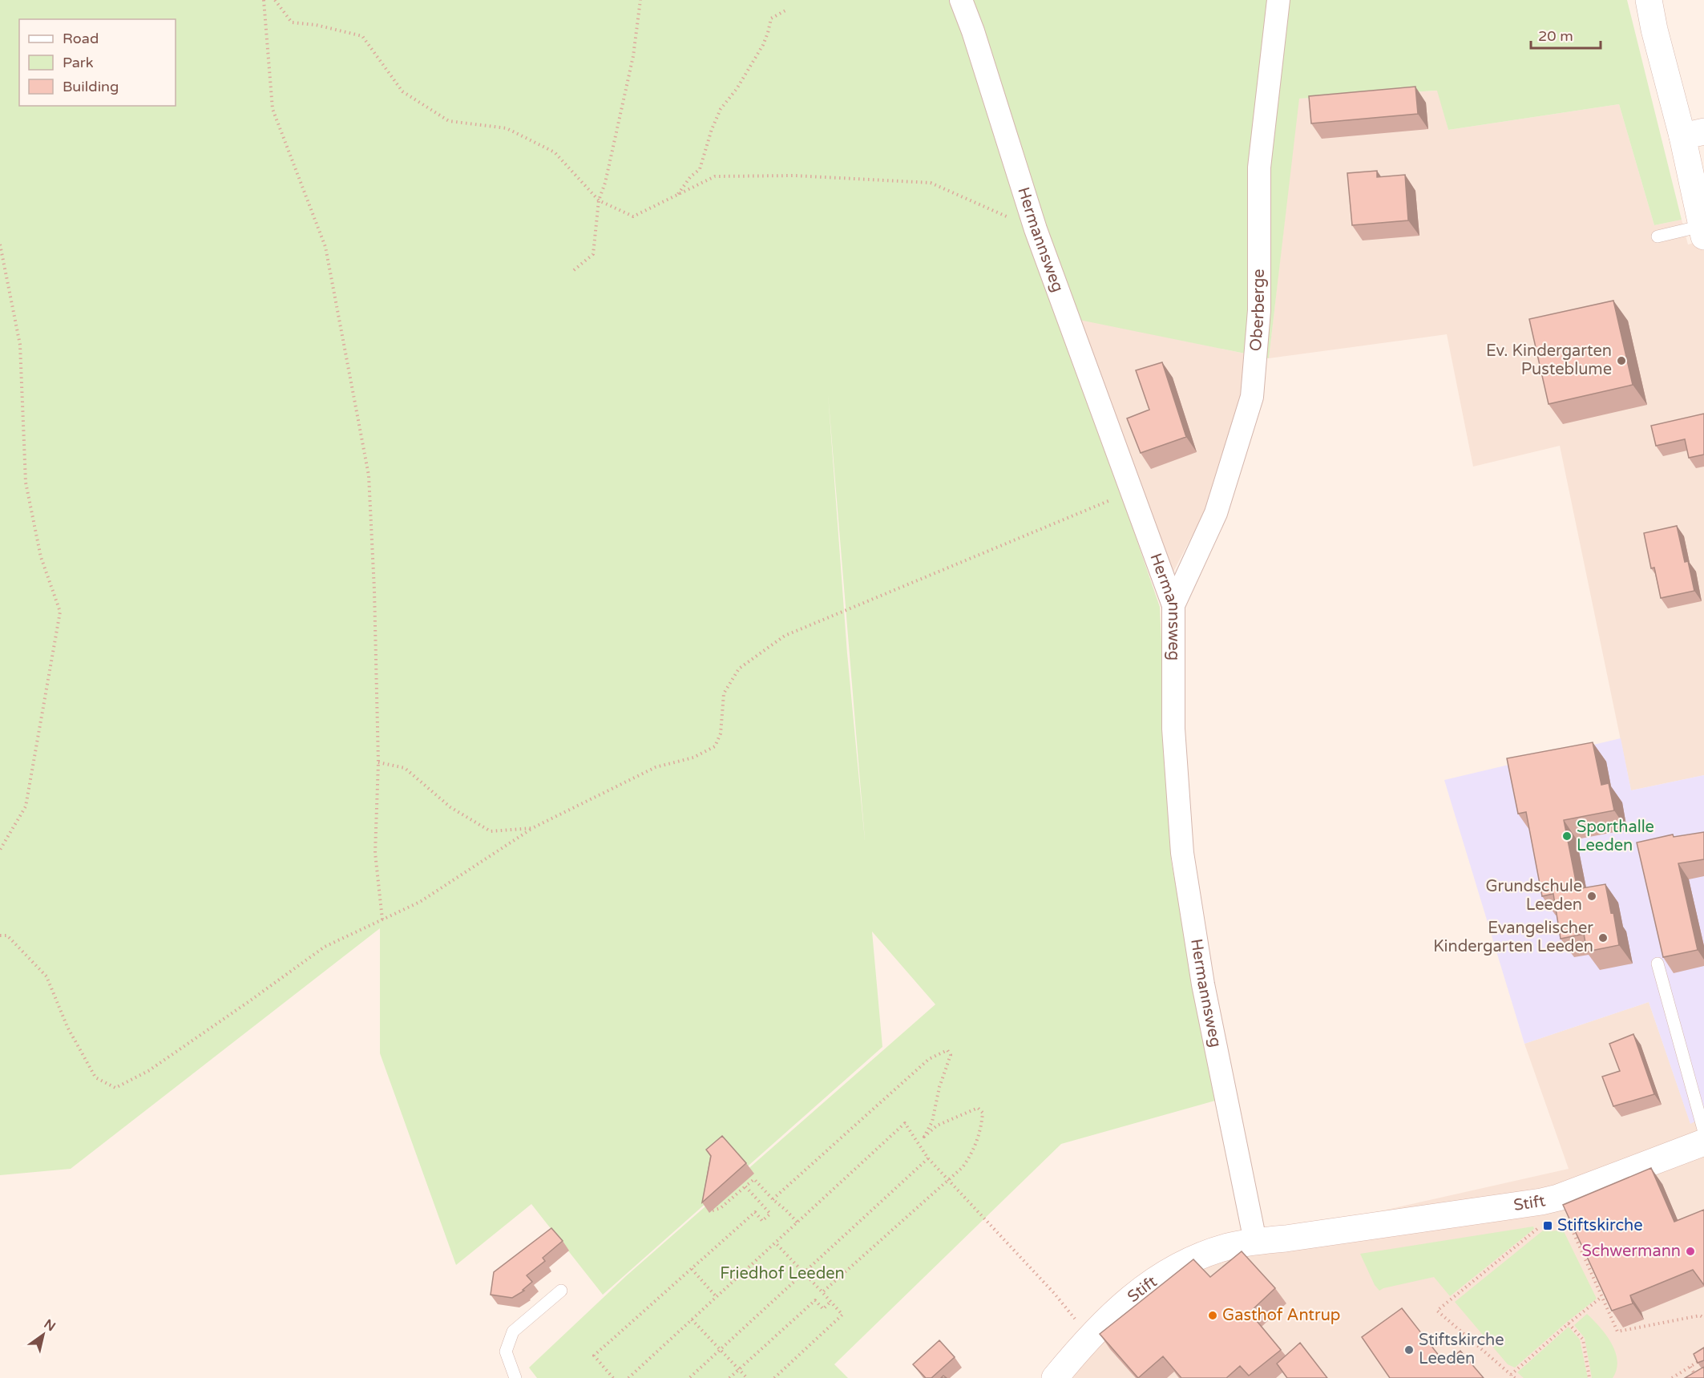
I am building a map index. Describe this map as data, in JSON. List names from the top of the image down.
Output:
{
  "streets": {
    "main road": ["Stift"],
    "street": ["Hermannsweg", "Oberberge"]
  },
  "crossings": [
    ["Hermannsweg", "Oberberge"],
    ["Hermannsweg", "Stift"]
  ],
  "parks": ["Friedhof Leeden"],
  "places": {
    "other": [
      "Ev. Kindergarten Pusteblume",
      "Sporthalle Leeden",
      "Grundschule Leeden",
      "Evangelischer Kindergarten Leeden",
      "Schwermann",
      "Gasthof Antrup",
      "Stiftskirche Leeden"
    ],
    "transit": ["Stiftskirche"]
  },
  "legend": ["Road", "Park", "Building"],
  "scale_bar": "20 m",
  "north": "top right"
}
